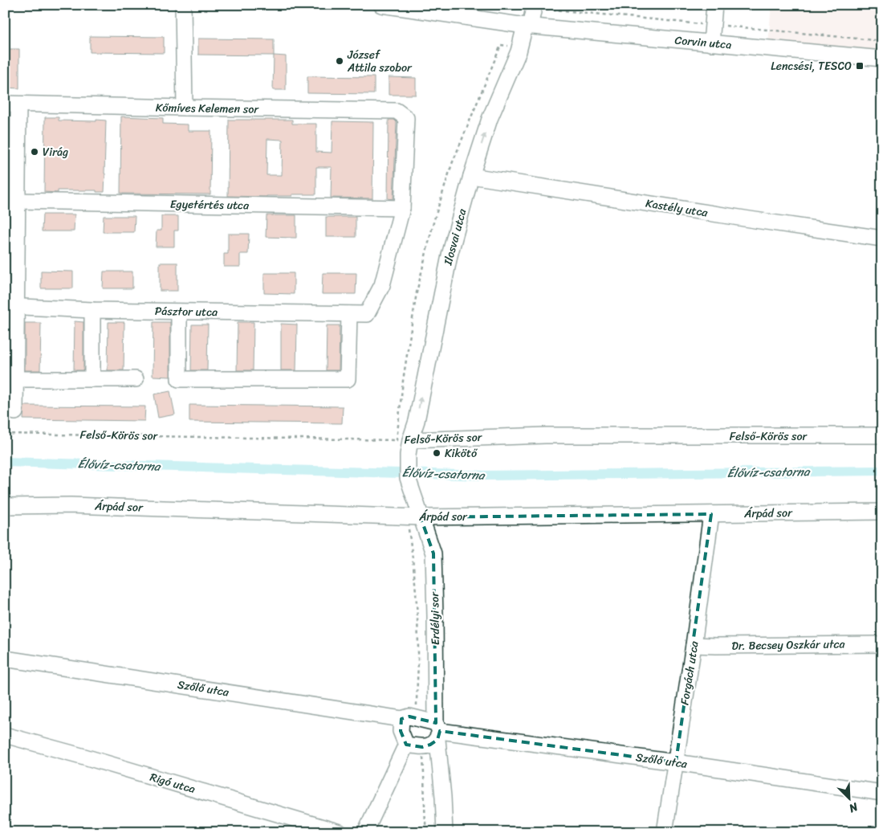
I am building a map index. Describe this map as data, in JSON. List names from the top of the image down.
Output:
{
  "streets": {
    "street": [
      "Corvin utca",
      "Kőmíves Kelemen sor",
      "Egyetértés utca",
      "Kastély utca",
      "Ilosvai utca",
      "Pásztor utca",
      "Felső-Körös sor",
      "Árpád sor",
      "Erdélyi sor",
      "Dr. Becsey Oszkár utca",
      "Forgách utca",
      "Szőlő utca",
      "Rigó utca"
    ]
  },
  "crossings": [
    ["Corvin utca", "Ilosvai utca"],
    ["Kőmíves Kelemen sor", "Egyetértés utca"],
    ["Kőmíves Kelemen sor", "Pásztor utca"],
    ["Egyetértés utca", "Pásztor utca"],
    ["Kastély utca", "Ilosvai utca"],
    ["Ilosvai utca", "Felső-Körös sor"],
    ["Ilosvai utca", "Erdélyi sor"],
    ["Árpád sor", "Erdélyi sor"],
    ["Árpád sor", "Forgách utca"],
    ["Erdélyi sor", "Szőlő utca"],
    ["Dr. Becsey Oszkár utca", "Forgách utca"],
    ["Forgách utca", "Szőlő utca"]
  ],
  "one_way": ["Ilosvai utca"],
  "water": ["Élővíz-csatorna"],
  "places": {
    "other": ["József Attila szobor", "Virág", "Kikötő"],
    "transit": ["Lencsési, TESCO"]
  },
  "north": "bottom right"
}
